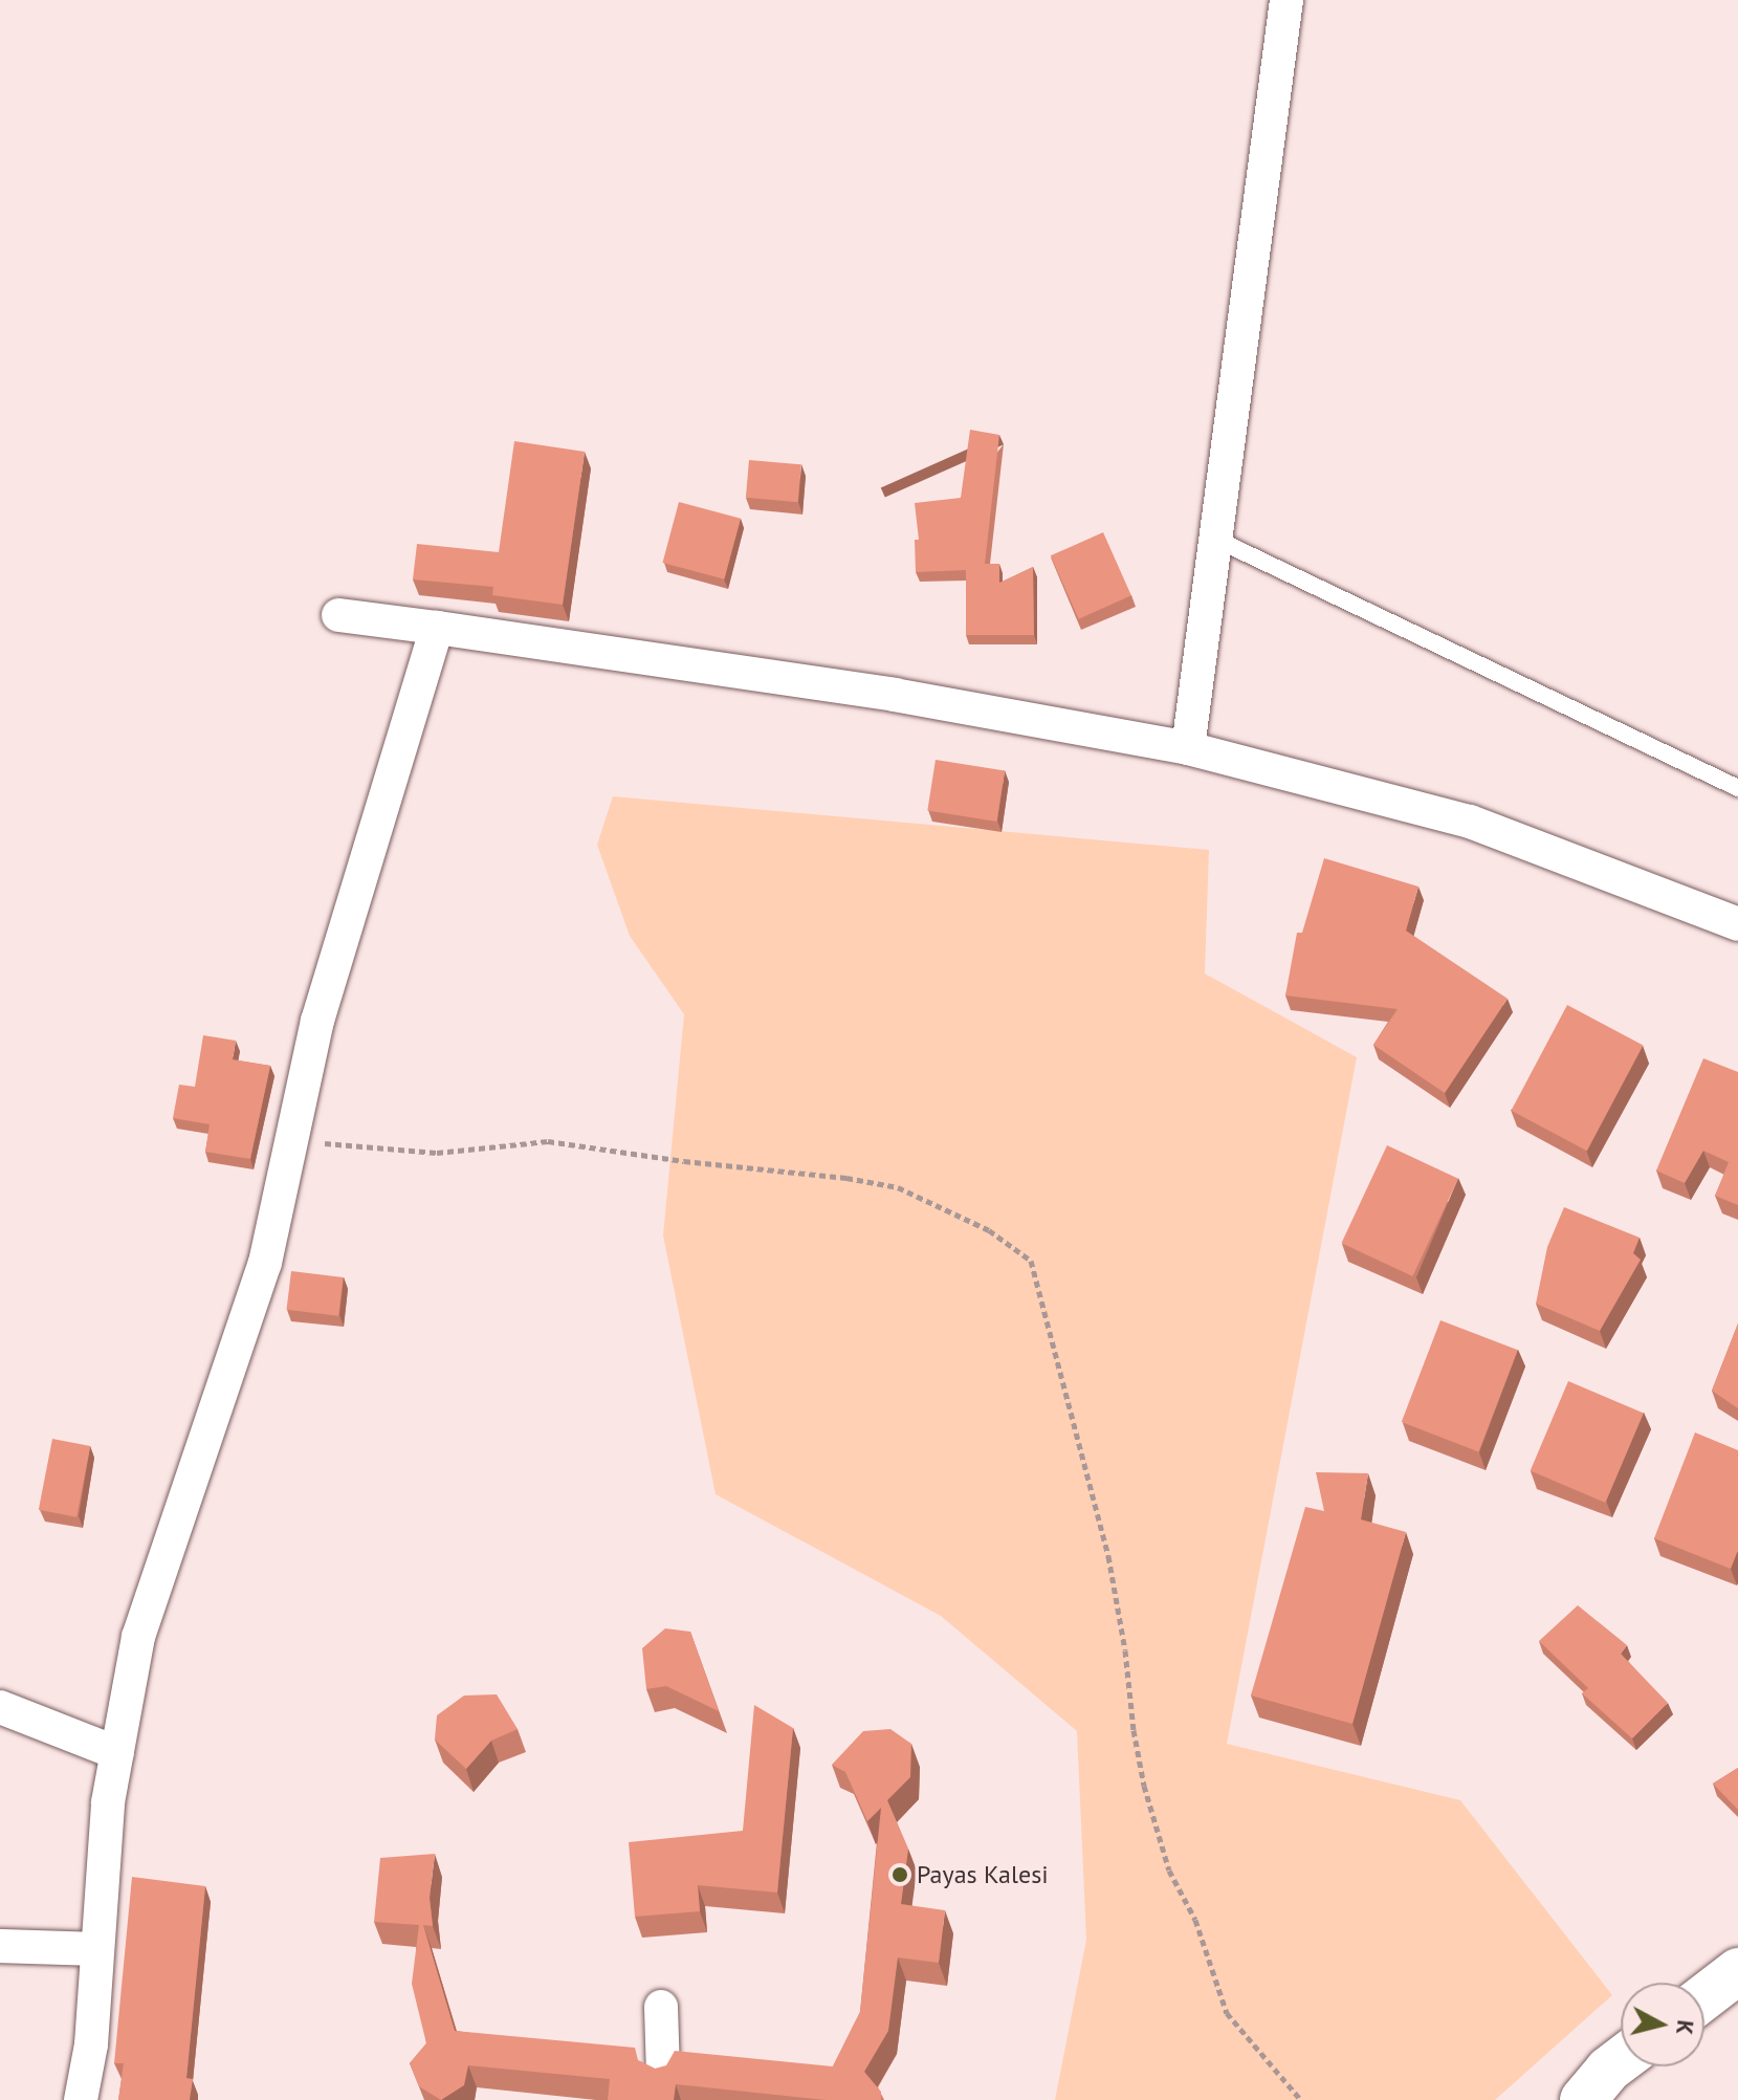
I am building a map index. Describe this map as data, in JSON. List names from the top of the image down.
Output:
{
  "places": ["Payas Kalesi"],
  "north": "right"
}
